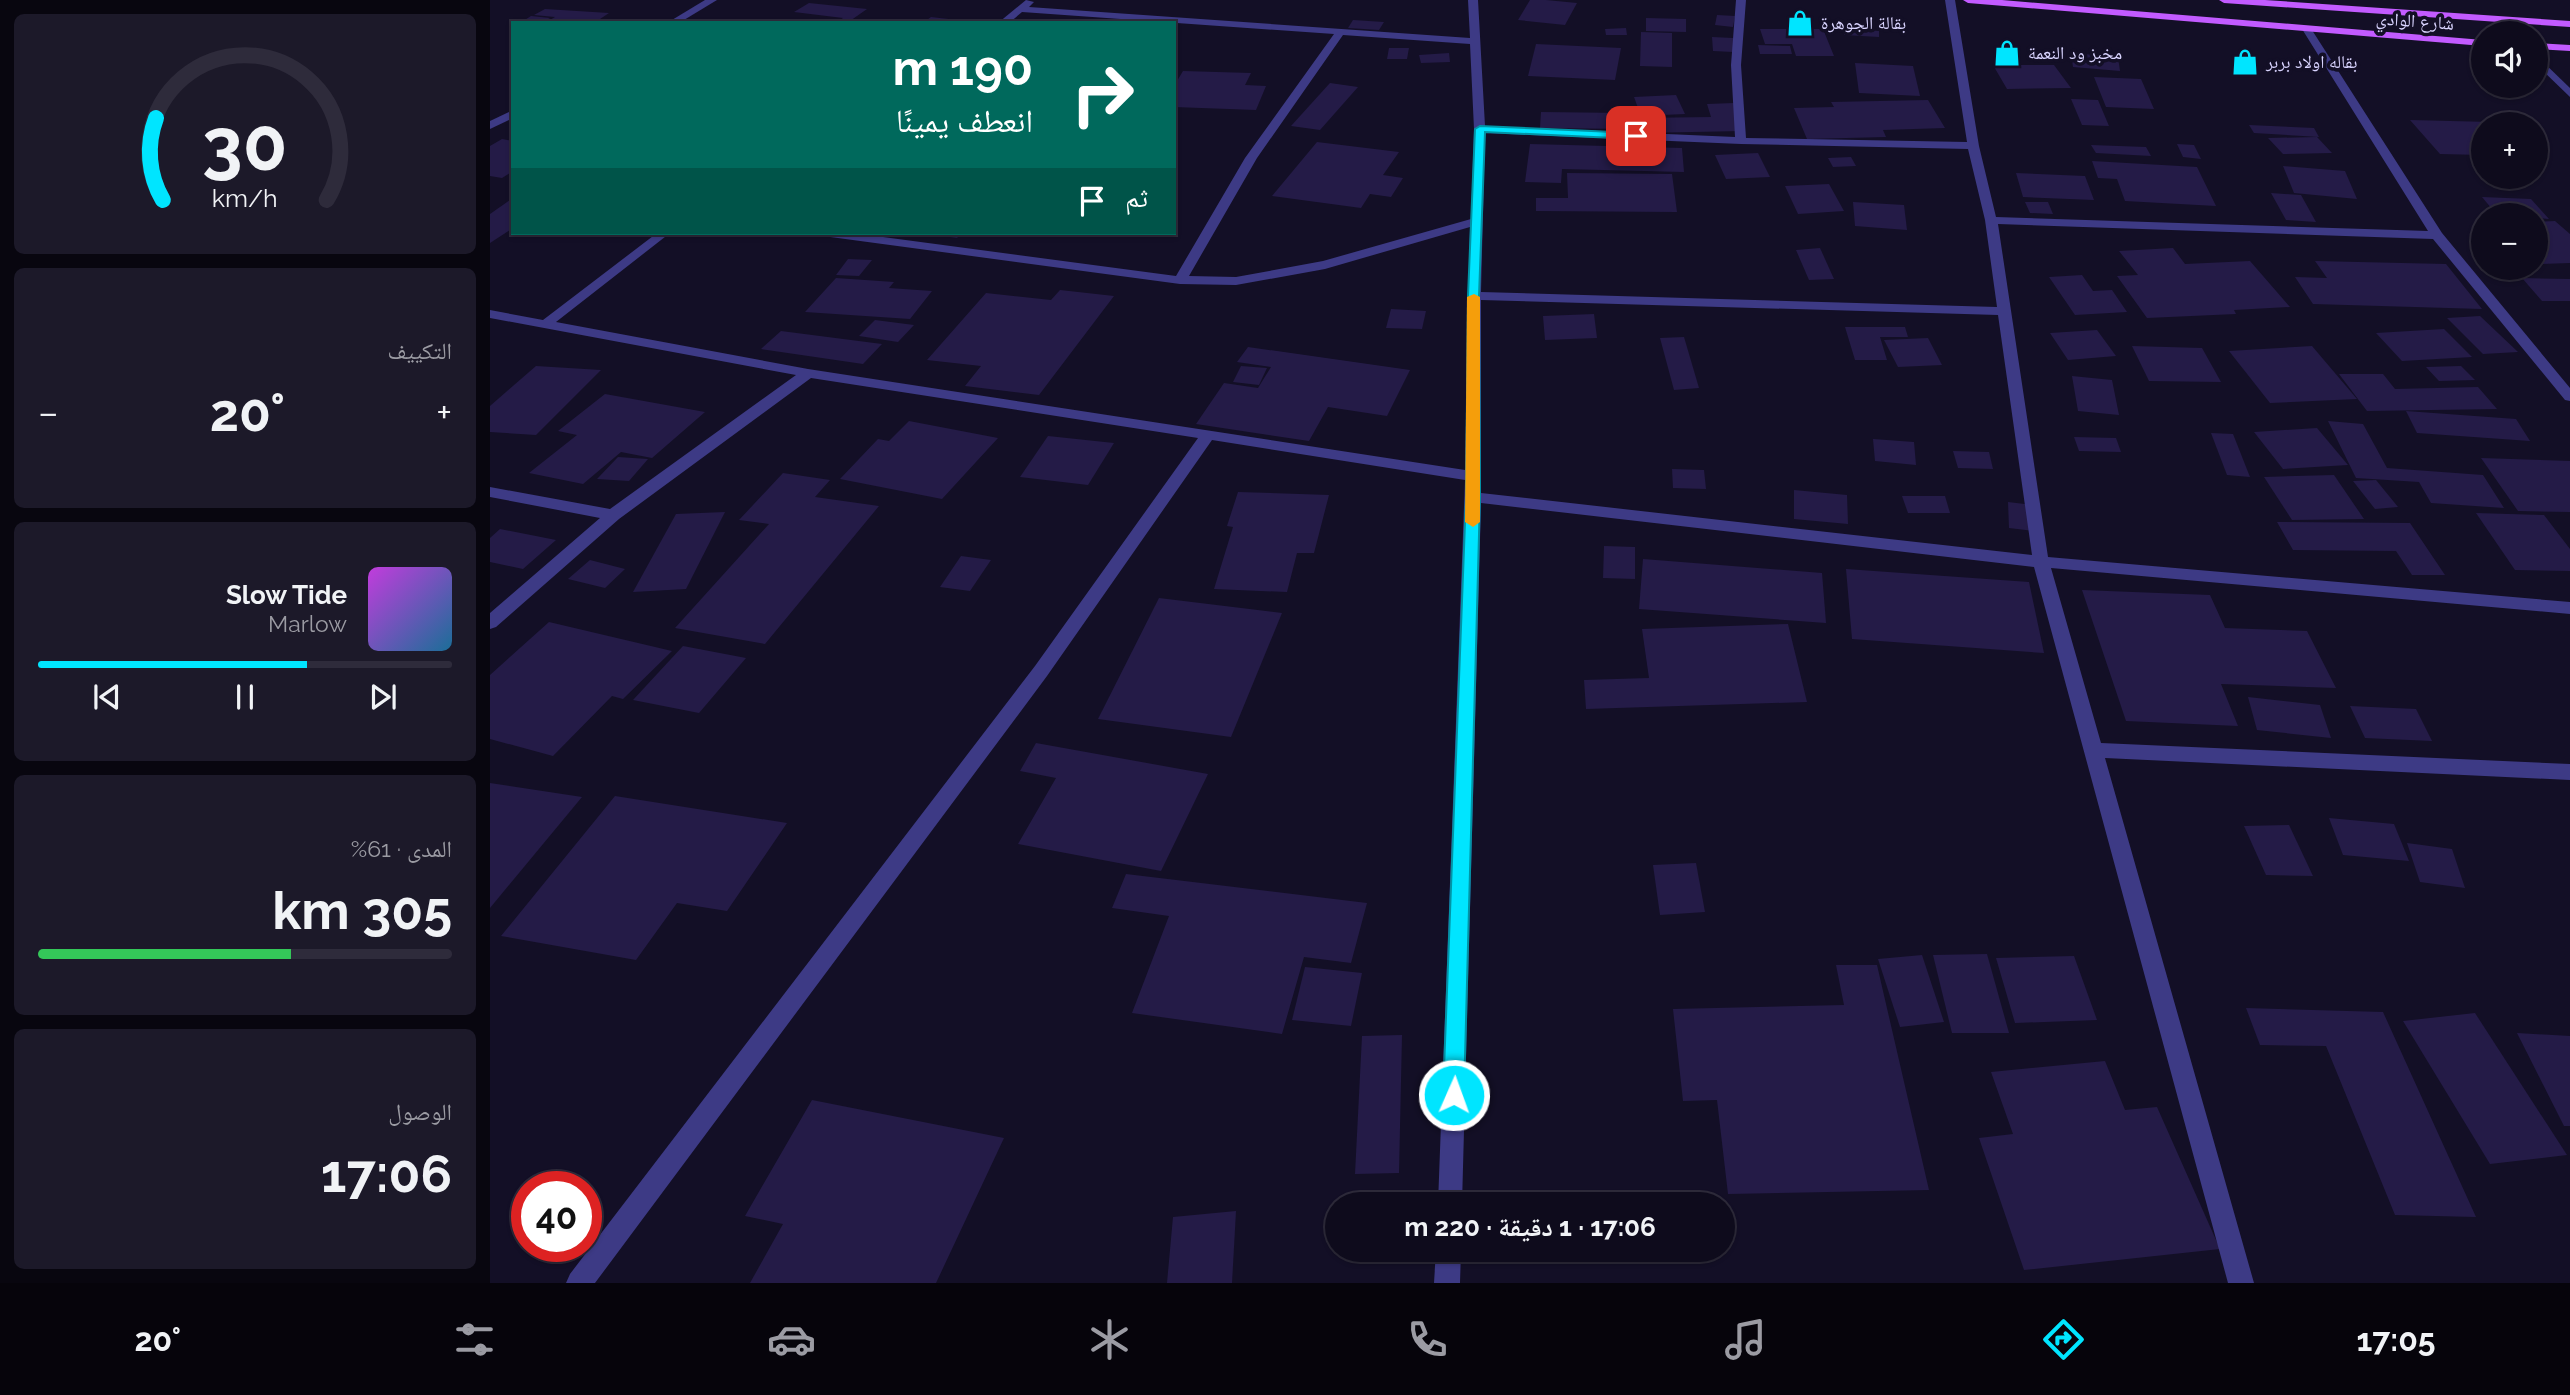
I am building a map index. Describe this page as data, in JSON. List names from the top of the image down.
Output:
{
  "streets": {
    "main road": ["شارع الوادي"]
  },
  "places": {
    "shop": ["بقالة الجوهرة", "مخبز ود النعمة", "بقاله اولاد بربر"]
  },
  "page": {
    "map_buttons": ["+", "−"],
    "turn": ["190 m", "انعطف يمينًا"],
    "then": "ثم",
    "tile": [
      "التكييف",
      ["المدى · 61%", "305 km"],
      ["الوصول", "17:06"]
    ],
    "heat": ["−", "20°", "+"],
    "song": ["Slow Tide", "Marlow"],
    "limit": "40",
    "trip": "17:06 · 1 دقيقة · 220 m",
    "tabs": ["17:05", "20°"],
    "gauge": ["30", "km/h"]
  }
}
